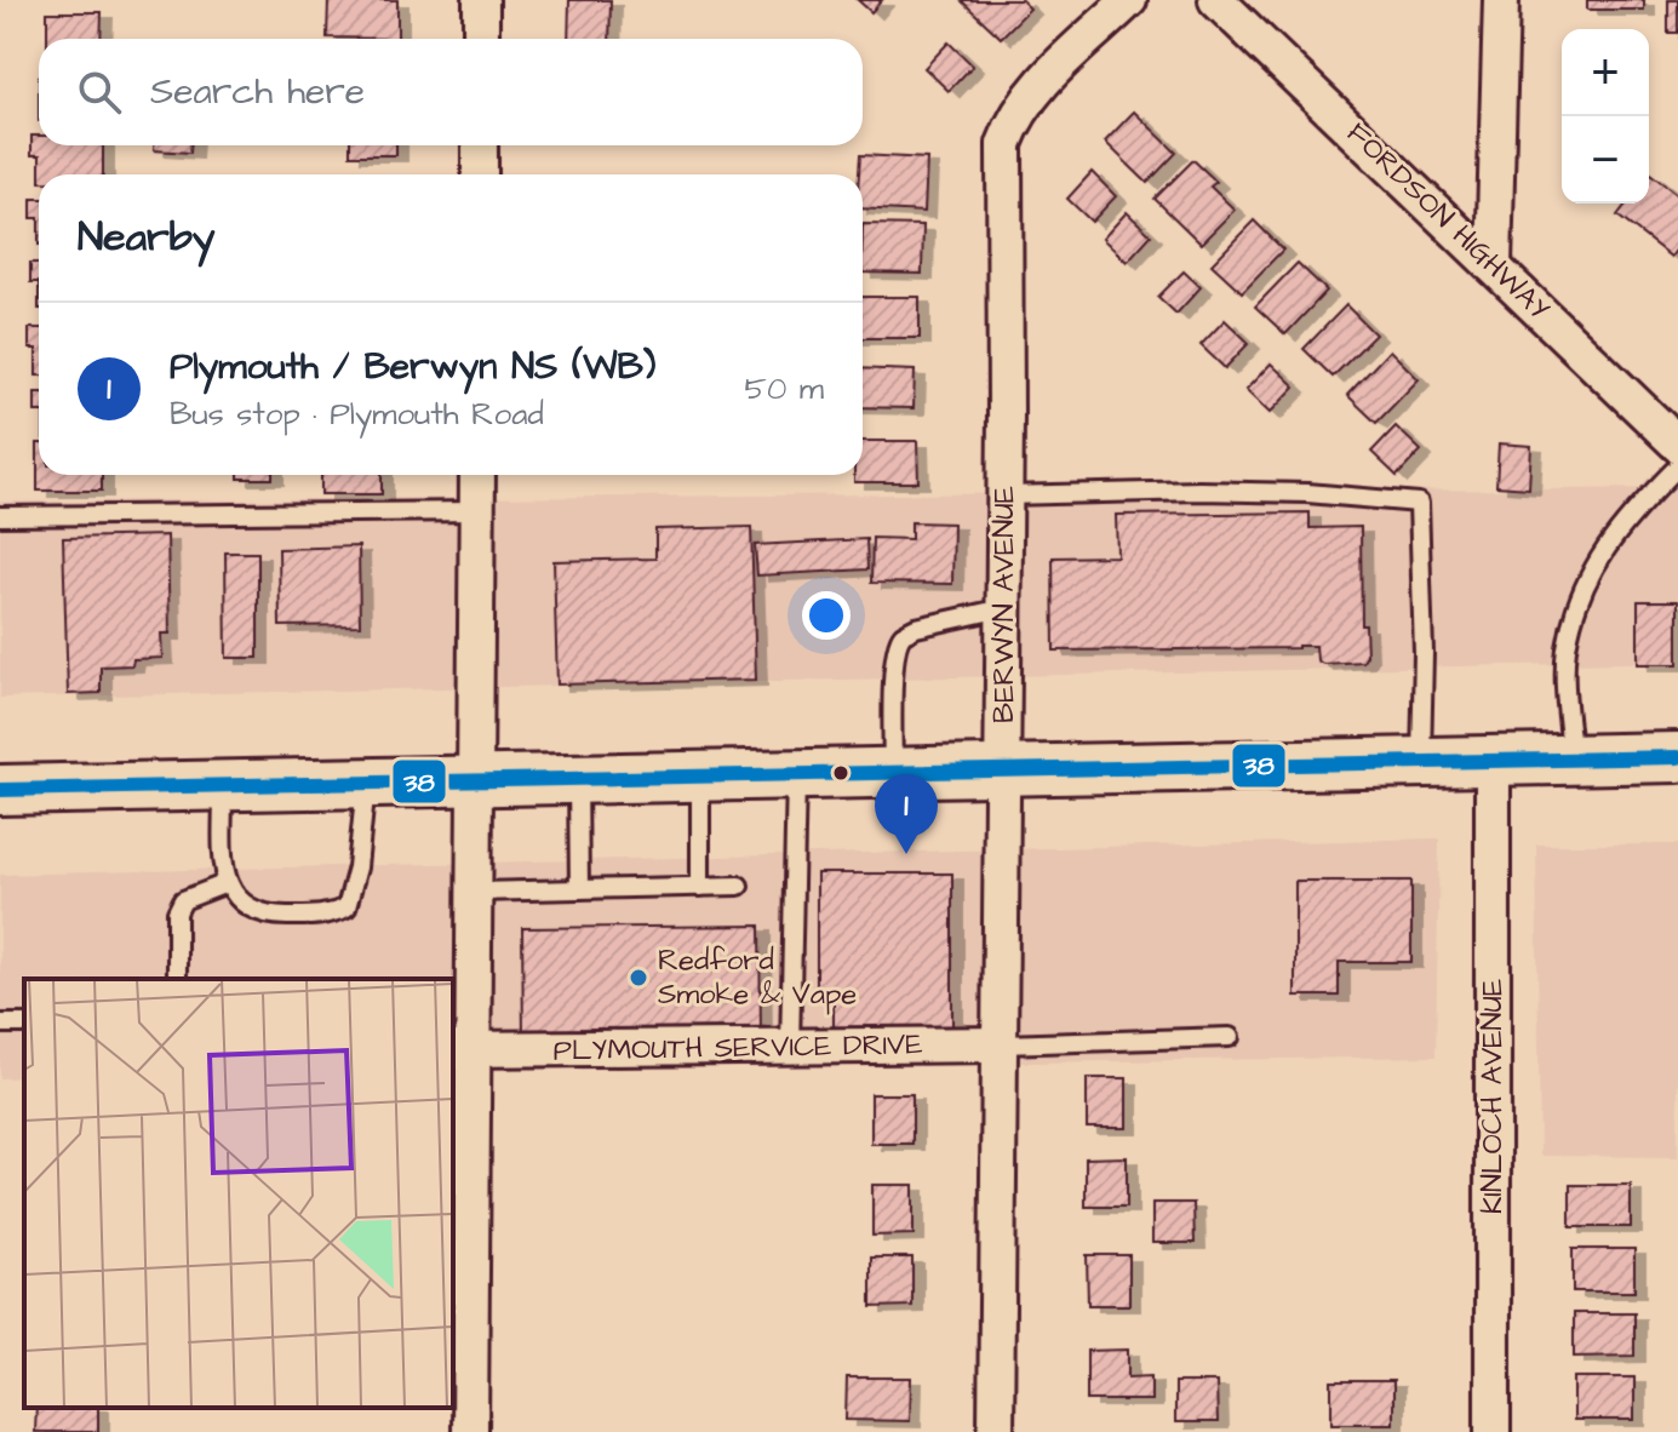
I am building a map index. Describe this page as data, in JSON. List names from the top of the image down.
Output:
{
  "streets": {
    "street": [
      "FORDSON HIGHWAY",
      "BERWYN AVENUE",
      "PLYMOUTH SERVICE DRIVE",
      "KINLOCH AVENUE"
    ]
  },
  "crossings": [
    ["BERWYN AVENUE", "PLYMOUTH SERVICE DRIVE"]
  ],
  "places": ["Redford Smoke & Vape"],
  "lines": ["transit line 38"],
  "page": {
    "map_buttons": ["+", "−"],
    "search": "Search here",
    "heading": "Nearby",
    "list": [
      {
        "mark": "1",
        "name": "Plymouth / Berwyn NS (WB)",
        "note": "Bus stop · Plymouth Road",
        "value": "50 m"
      }
    ],
    "pins": "1"
  }
}
